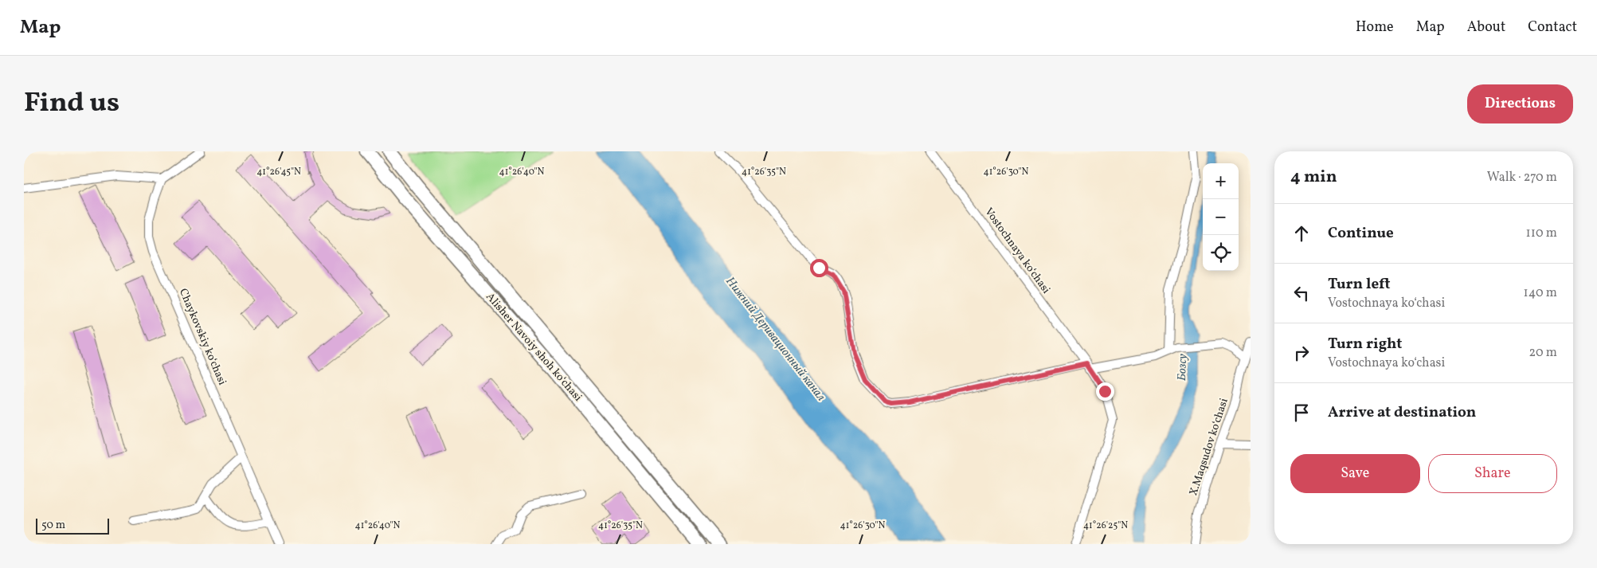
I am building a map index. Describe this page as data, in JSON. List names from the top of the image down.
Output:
{
  "streets": {
    "main road": ["Alisher Navoiy shoh koʻchasi"],
    "street": ["Vostochnaya ko‘chasi", "Chaykovskiy ko‘chasi", "X.Maqsudov ko‘chasi"]
  },
  "water": ["Нижний Деривационный канал", "Бозсу"],
  "scale_bar": "50 m",
  "page": {
    "header": "Map",
    "nav": [
      "Home",
      "Map",
      "About",
      "Contact"
    ],
    "title": "Find us",
    "buttons": [
      "Directions",
      ["Save", "Share"]
    ],
    "heading": ["4 min", "Walk · 270 m"],
    "map_buttons": ["+", "−"],
    "list": [
      ["Continue", "110 m"],
      ["Turn left", "Vostochnaya ko‘chasi", "140 m"],
      ["Turn right", "Vostochnaya ko‘chasi", "20 m"],
      "Arrive at destination"
    ],
    "scale": "50 m"
  },
  "coordinates": [
    "41°26'30\"N",
    "41°26'45\"N",
    "41°26'40\"N",
    "41°26'35\"N",
    "41°26'25\"N"
  ]
}
